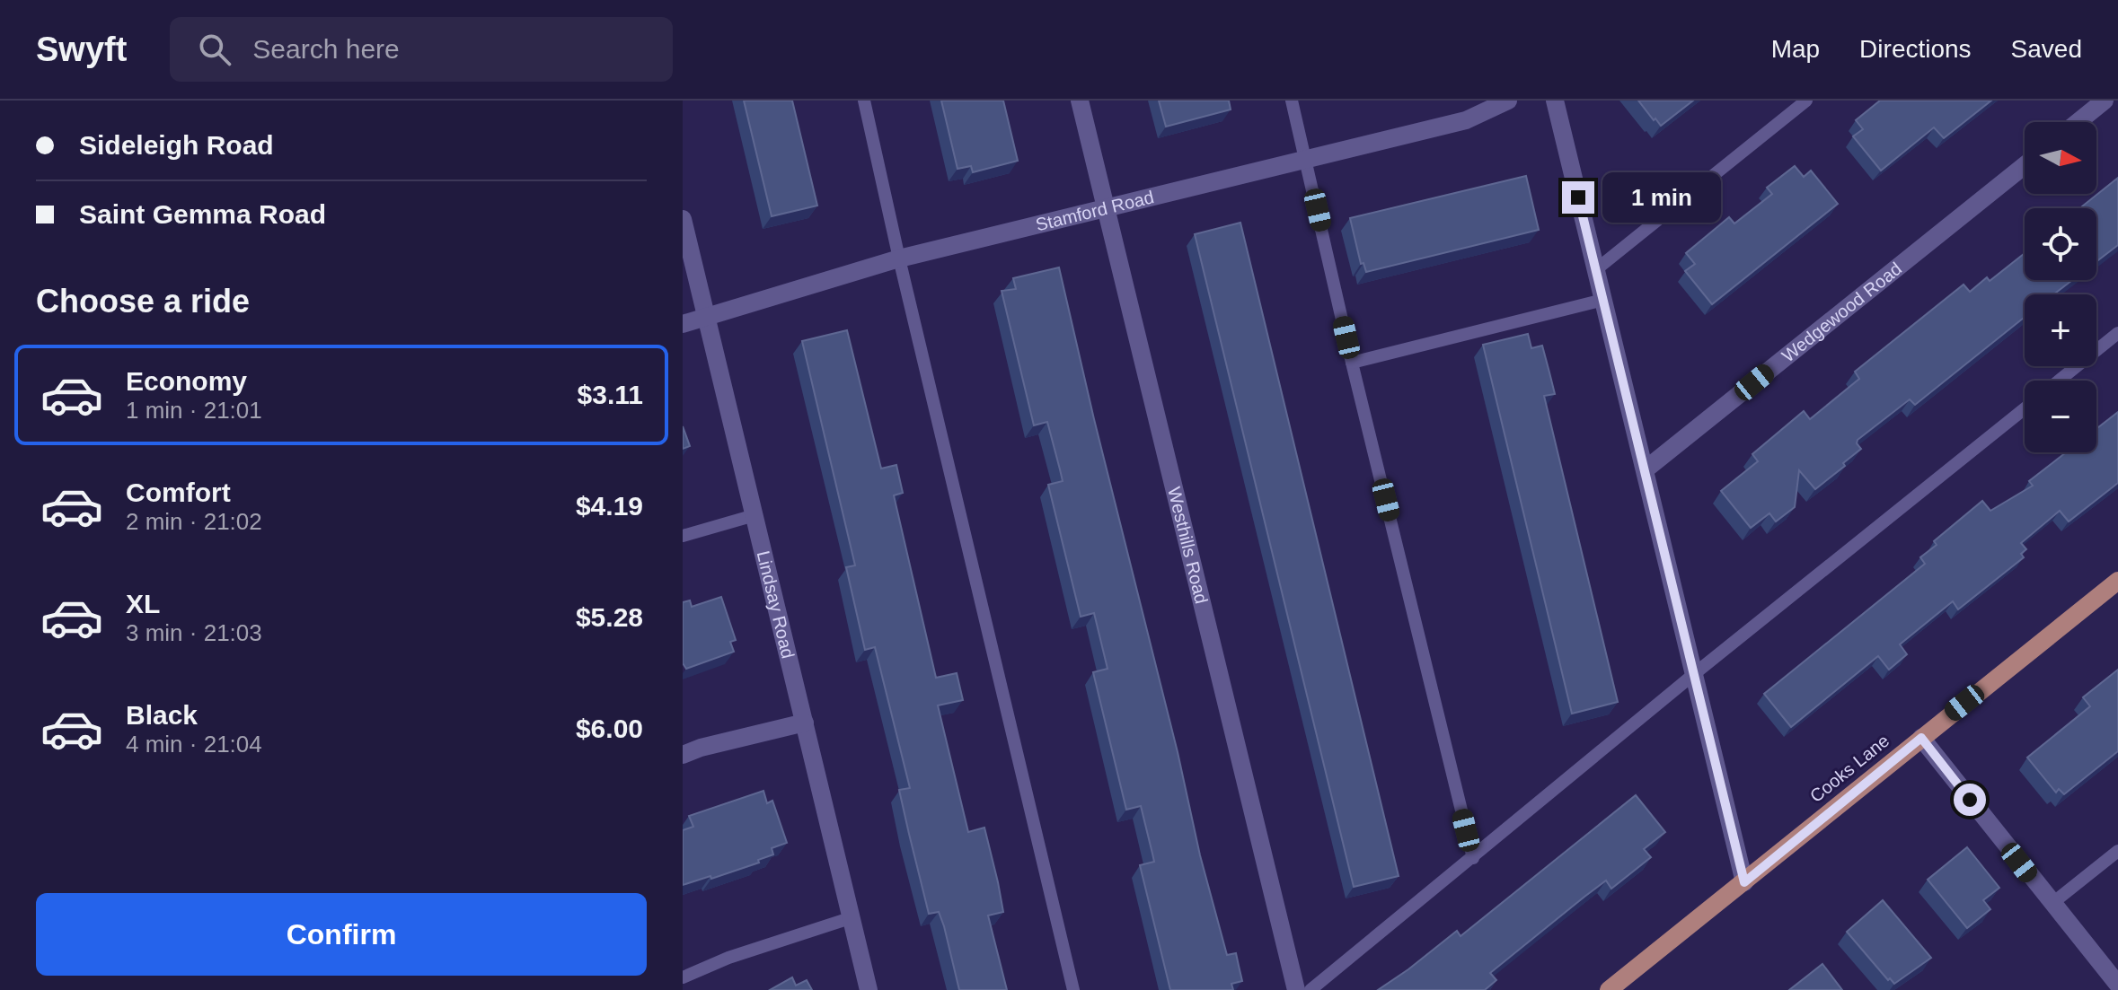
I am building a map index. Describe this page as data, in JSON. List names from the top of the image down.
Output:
{
  "streets": {
    "main road": ["Cooks Lane"],
    "street": [
      "Stamford Road",
      "Wedgewood Road",
      "Westhills Road",
      "Lindsay Road"
    ]
  },
  "crossings": [
    ["Stamford Road", "Westhills Road"],
    ["Stamford Road", "Lindsay Road"]
  ],
  "north": "right",
  "page": {
    "header": "Swyft",
    "search": "Search here",
    "nav": ["Map", "Directions", "Saved"],
    "banner": ["Sideleigh Road", "Saint Gemma Road"],
    "map_buttons": ["+", "−"],
    "bubble": "1 min",
    "heading": "Choose a ride",
    "list": [
      {
        "name": "Economy",
        "note": "1 min · 21:01",
        "value": "$3.11"
      },
      {
        "name": "Comfort",
        "note": "2 min · 21:02",
        "value": "$4.19"
      },
      {
        "name": "XL",
        "note": "3 min · 21:03",
        "value": "$5.28"
      },
      {
        "name": "Black",
        "note": "4 min · 21:04",
        "value": "$6.00"
      }
    ],
    "buttons": "Confirm"
  }
}
